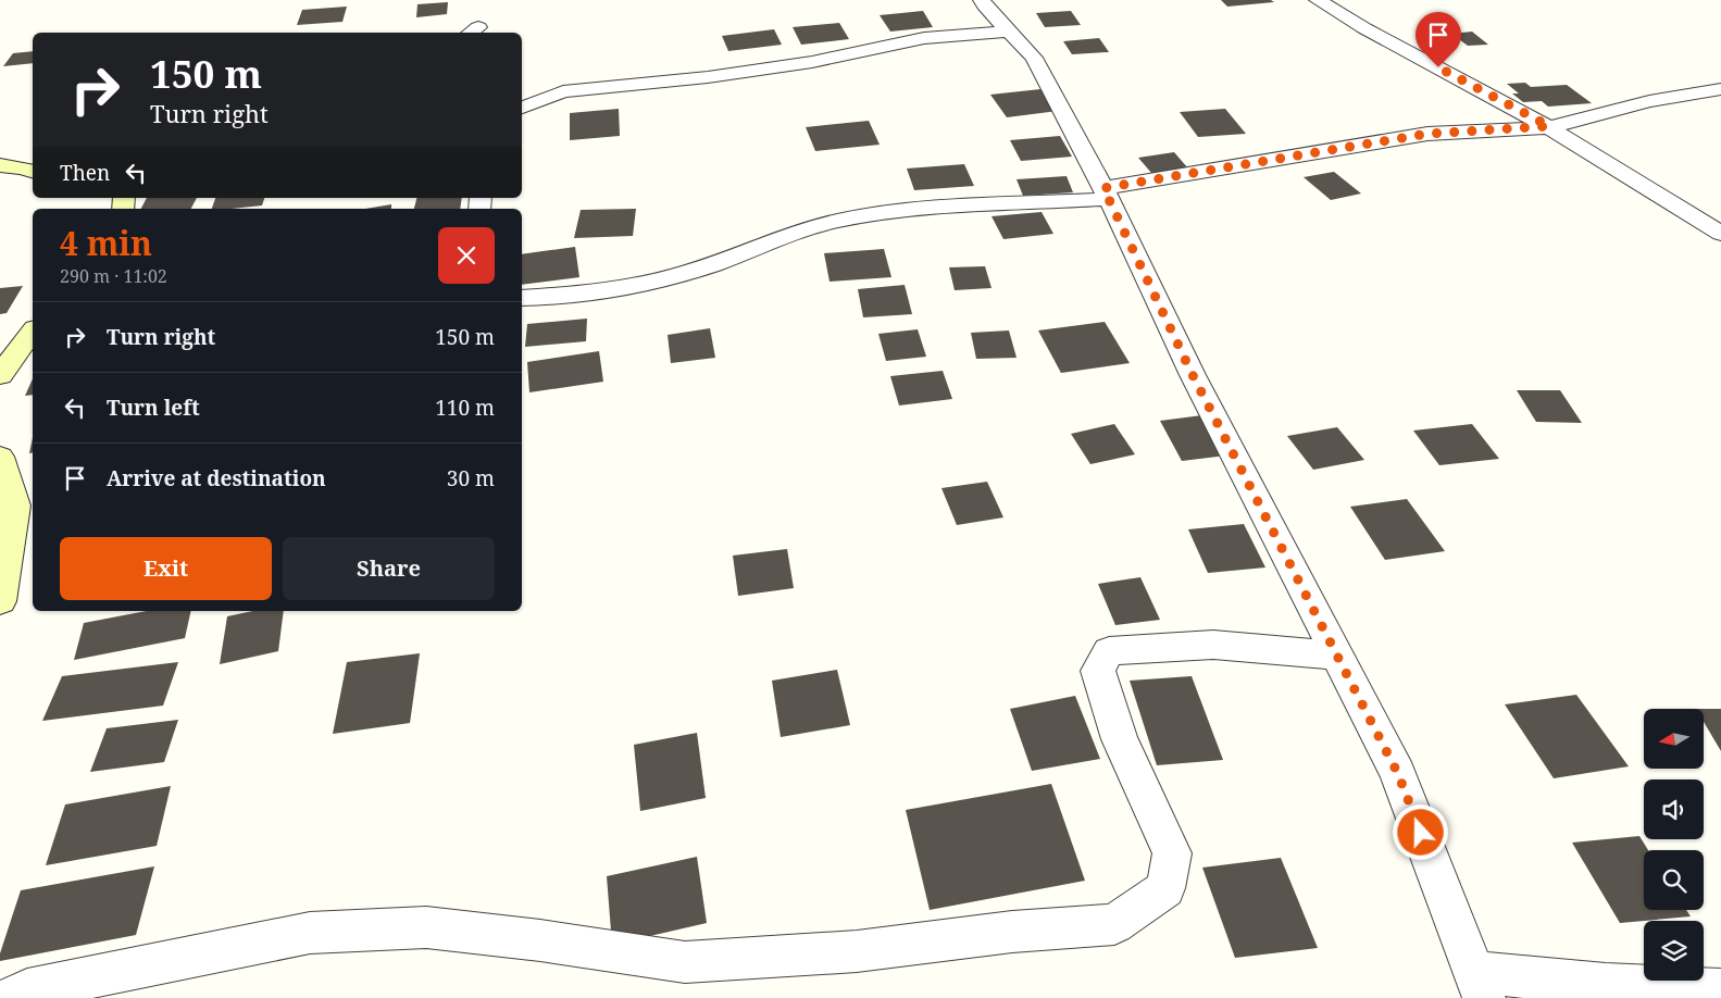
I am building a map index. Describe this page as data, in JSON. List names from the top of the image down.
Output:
{
  "north": "left",
  "page": {
    "turn": ["150 m", "Turn right"],
    "then": "Then",
    "heading": ["4 min", "290 m · 11:02"],
    "list": [
      {
        "name": "Turn right",
        "value": "150 m"
      },
      {
        "name": "Turn left",
        "value": "110 m"
      },
      {
        "name": "Arrive at destination",
        "value": "30 m"
      }
    ],
    "buttons": ["Exit", "Share"]
  }
}
